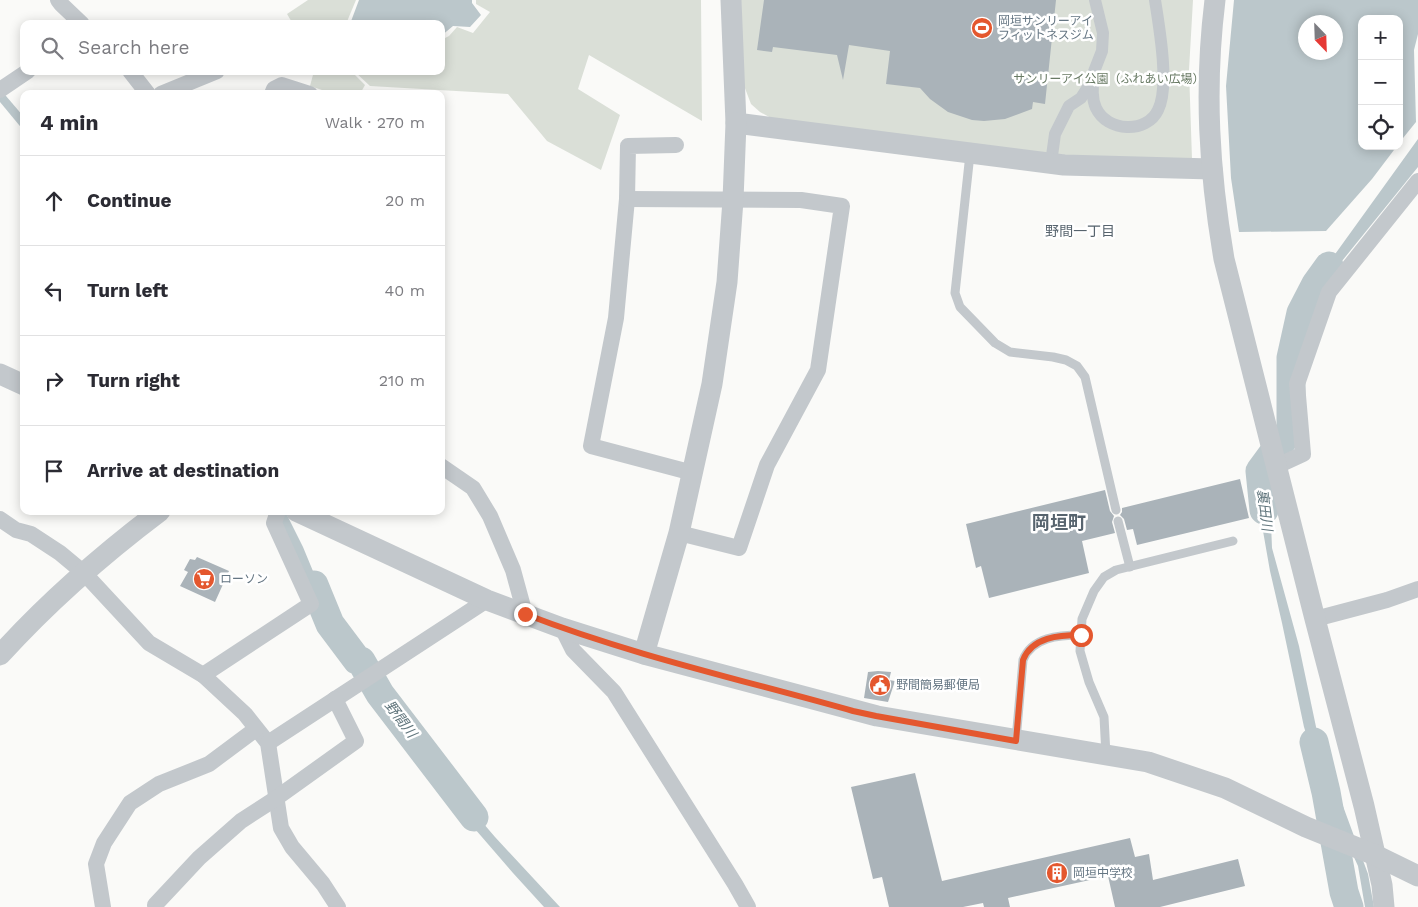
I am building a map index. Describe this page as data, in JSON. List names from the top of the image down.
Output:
{
  "districts": ["野間一丁目", "岡垣町"],
  "water": ["裏田川", "野間川"],
  "parks": ["サンリーアイ公園（ふれあい広場）"],
  "places": {
    "sports": ["岡垣サンリーアイ フィットネスジム"],
    "supermarket": ["ローソン"],
    "public building": ["野間簡易郵便局"],
    "building": ["岡垣中学校"]
  },
  "north": "bottom right",
  "page": {
    "map_buttons": ["+", "−"],
    "search": "Search here",
    "heading": ["4 min", "Walk · 270 m"],
    "list": [
      ["Continue", "20 m"],
      ["Turn left", "40 m"],
      ["Turn right", "210 m"],
      "Arrive at destination"
    ]
  }
}
